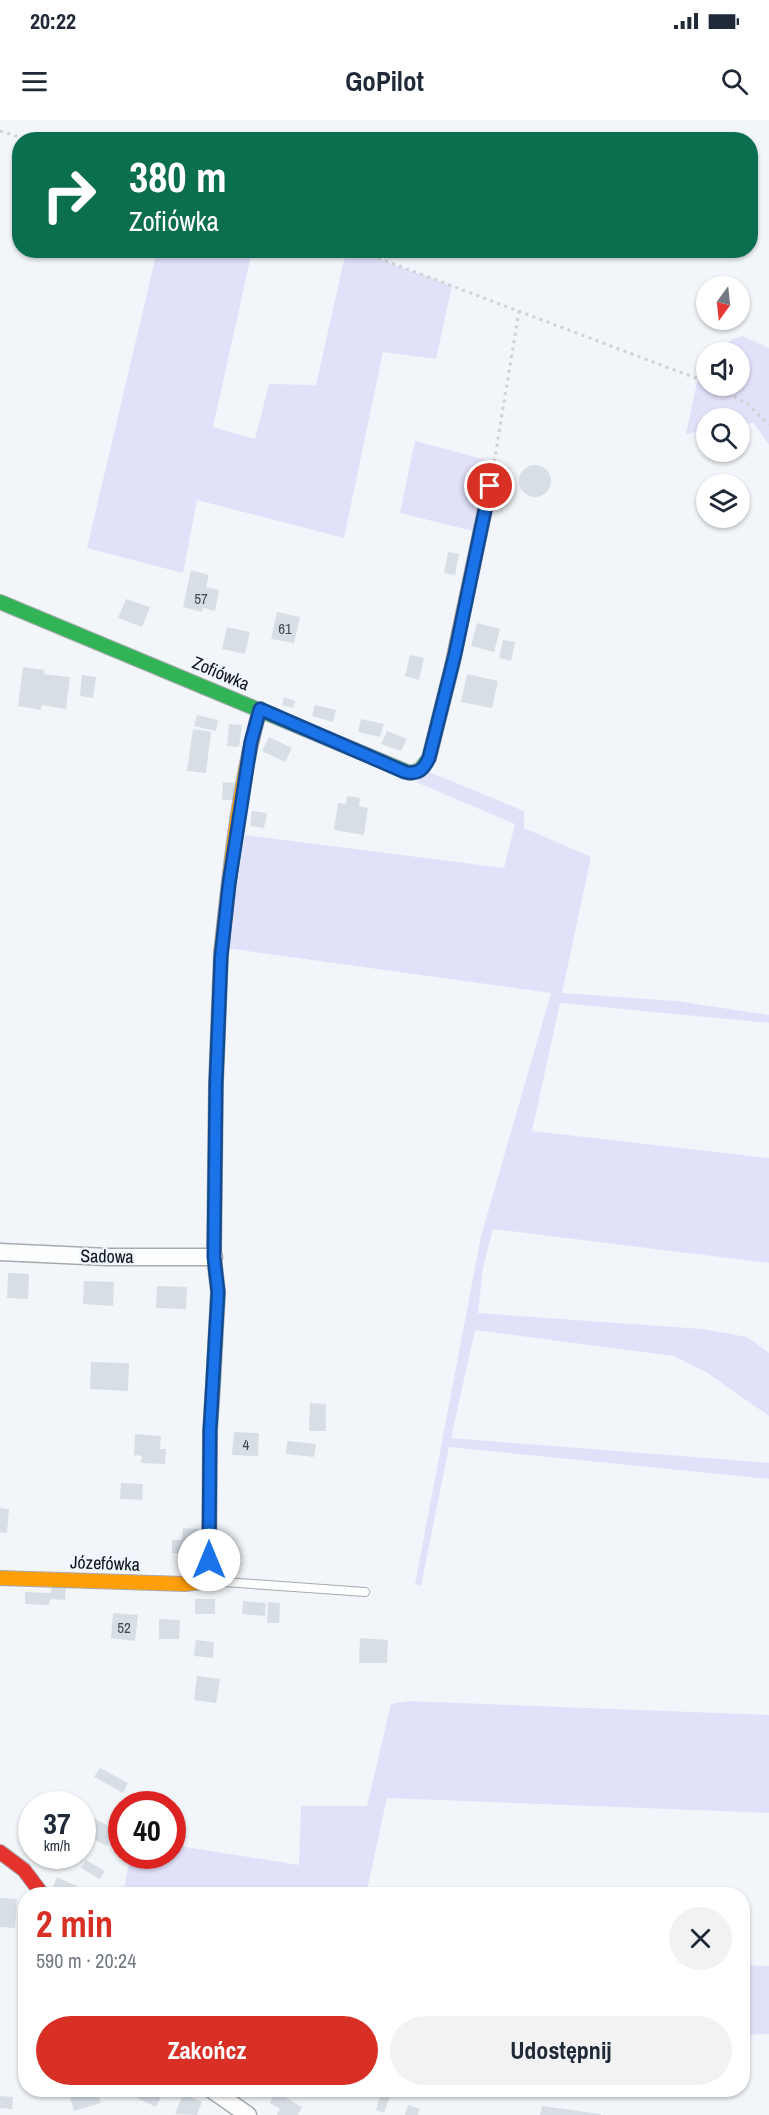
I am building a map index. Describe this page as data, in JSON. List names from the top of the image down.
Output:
{
  "streets": {
    "street": ["Zofiówka", "Sadowa", "Józefówka"]
  },
  "house_numbers": [
    "57",
    "61",
    "4",
    "52"
  ],
  "north": "bottom",
  "page": {
    "status": "20:22",
    "header": "GoPilot",
    "turn": ["380 m", "Zofiówka"],
    "speed": "37 km/h",
    "limit": "40",
    "heading": ["2 min", "590 m · 20:24"],
    "buttons": ["Zakończ", "Udostępnij"]
  }
}
